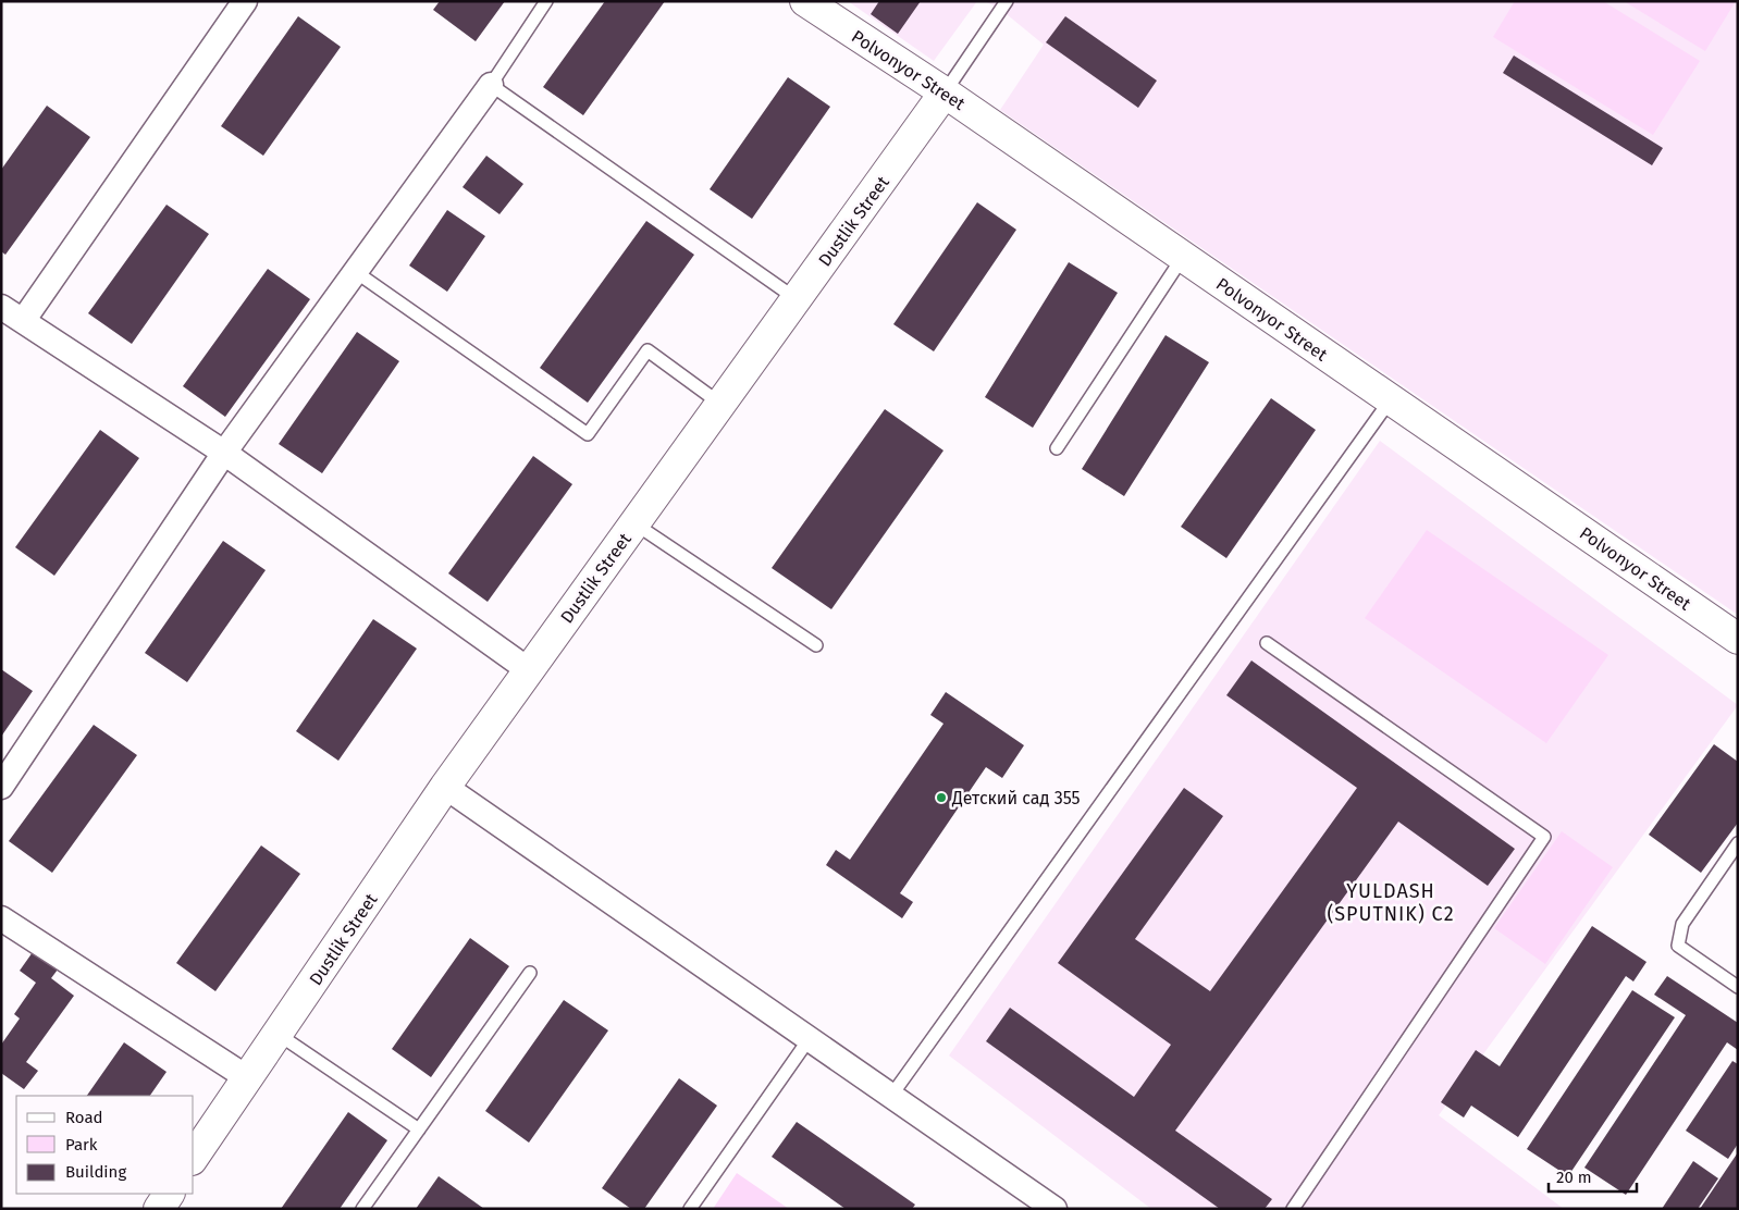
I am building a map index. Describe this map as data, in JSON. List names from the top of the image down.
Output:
{
  "streets": {
    "street": ["Polvonyor Street", "Dustlik Street"]
  },
  "crossings": [
    ["Polvonyor Street", "Dustlik Street"]
  ],
  "districts": ["YULDASH (SPUTNIK) C2"],
  "places": ["Детский сад 355"],
  "legend": ["Road", "Park", "Building"],
  "scale_bar": "20 m"
}
